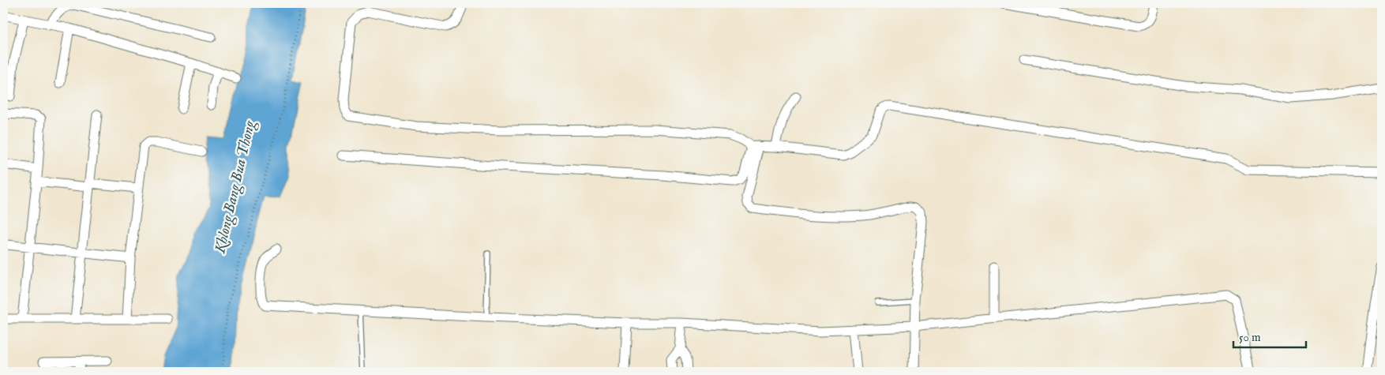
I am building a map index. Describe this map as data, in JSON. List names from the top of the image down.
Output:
{
  "water": ["Khlong Bang Bua Thong"],
  "scale_bar": "50 m"
}
